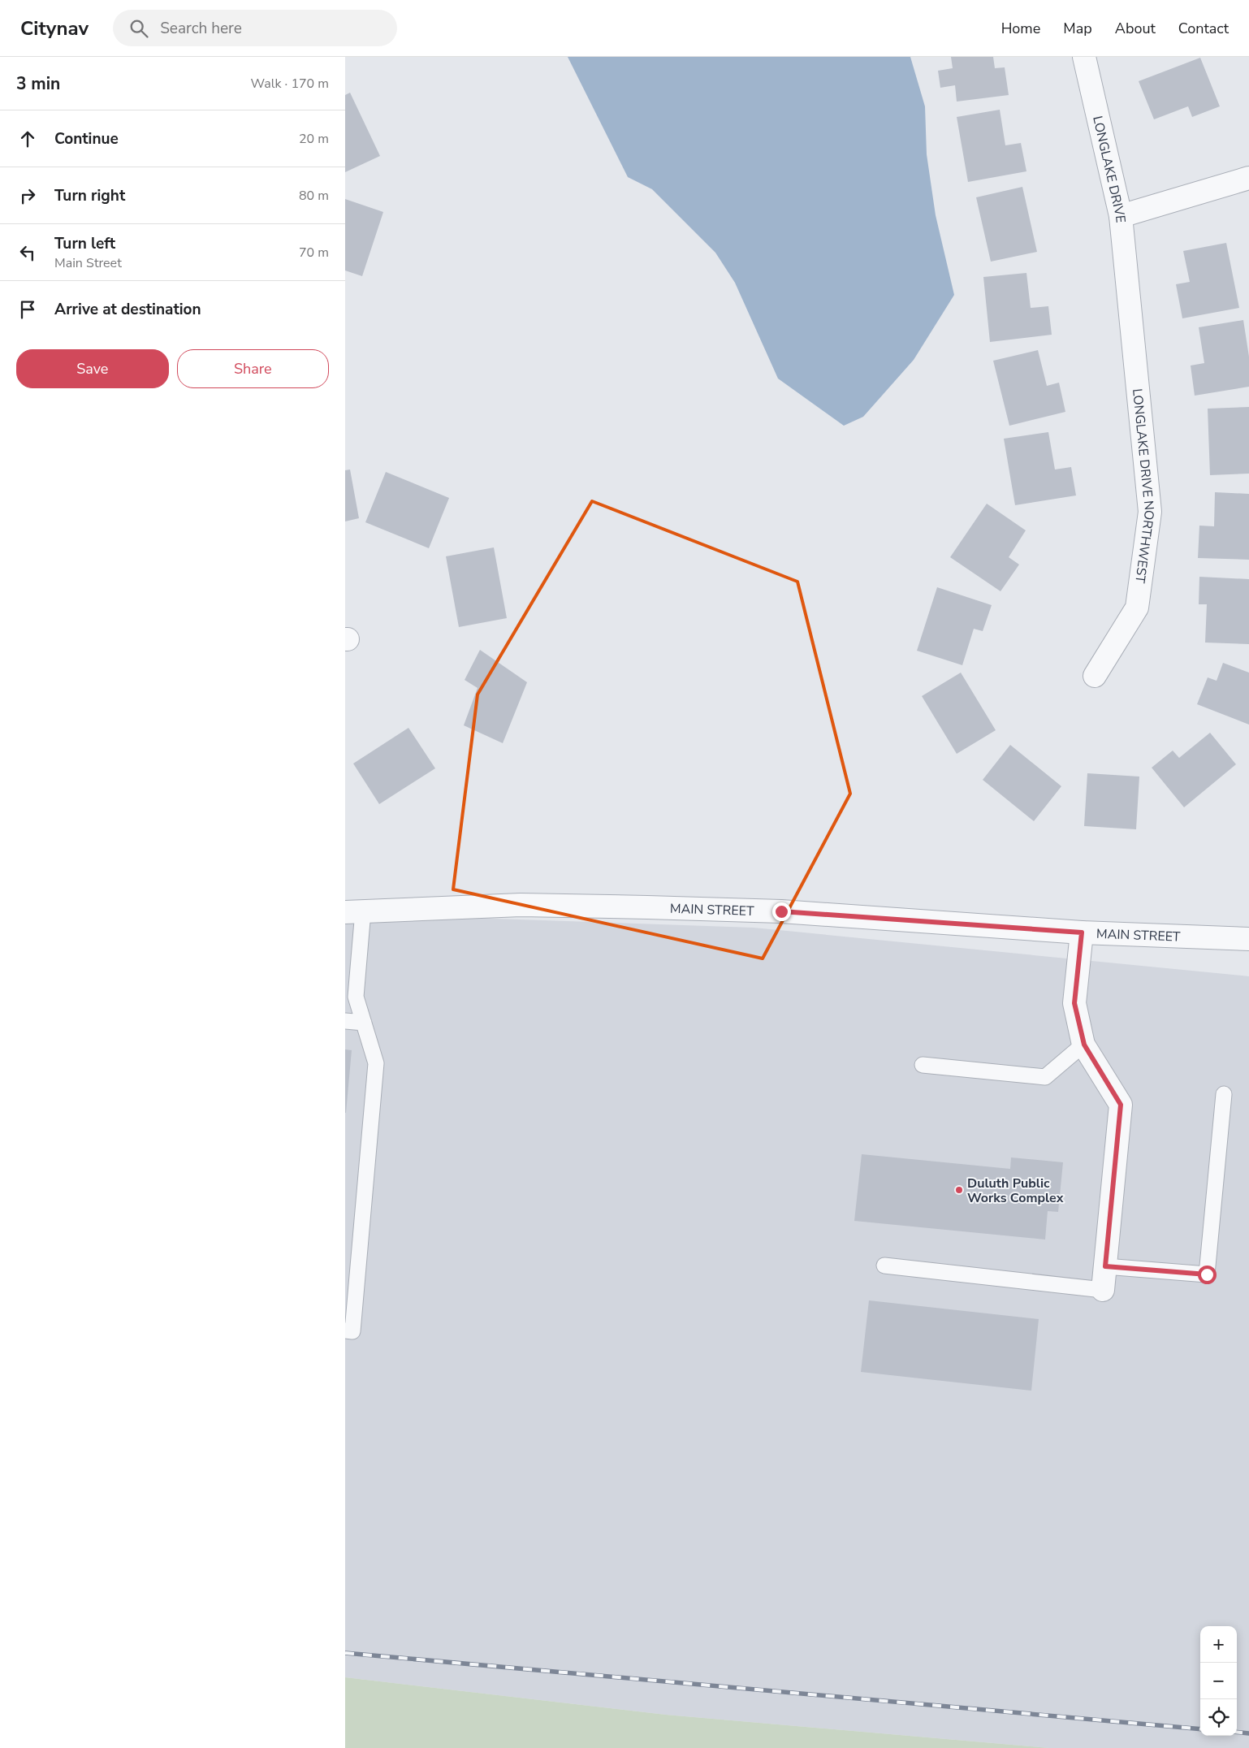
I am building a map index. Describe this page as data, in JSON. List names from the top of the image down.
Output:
{
  "streets": {
    "street": ["LONGLAKE DRIVE", "LONGLAKE DRIVE NORTHWEST", "MAIN STREET"]
  },
  "crossings": [
    ["LONGLAKE DRIVE", "LONGLAKE DRIVE NORTHWEST"]
  ],
  "places": ["Duluth Public Works Complex"],
  "page": {
    "header": "Citynav",
    "search": "Search here",
    "nav": [
      "Home",
      "Map",
      "About",
      "Contact"
    ],
    "heading": ["3 min", "Walk · 170 m"],
    "list": [
      ["Continue", "20 m"],
      ["Turn right", "80 m"],
      ["Turn left", "Main Street", "70 m"],
      "Arrive at destination"
    ],
    "buttons": ["Save", "Share"],
    "map_buttons": ["+", "−"]
  }
}
